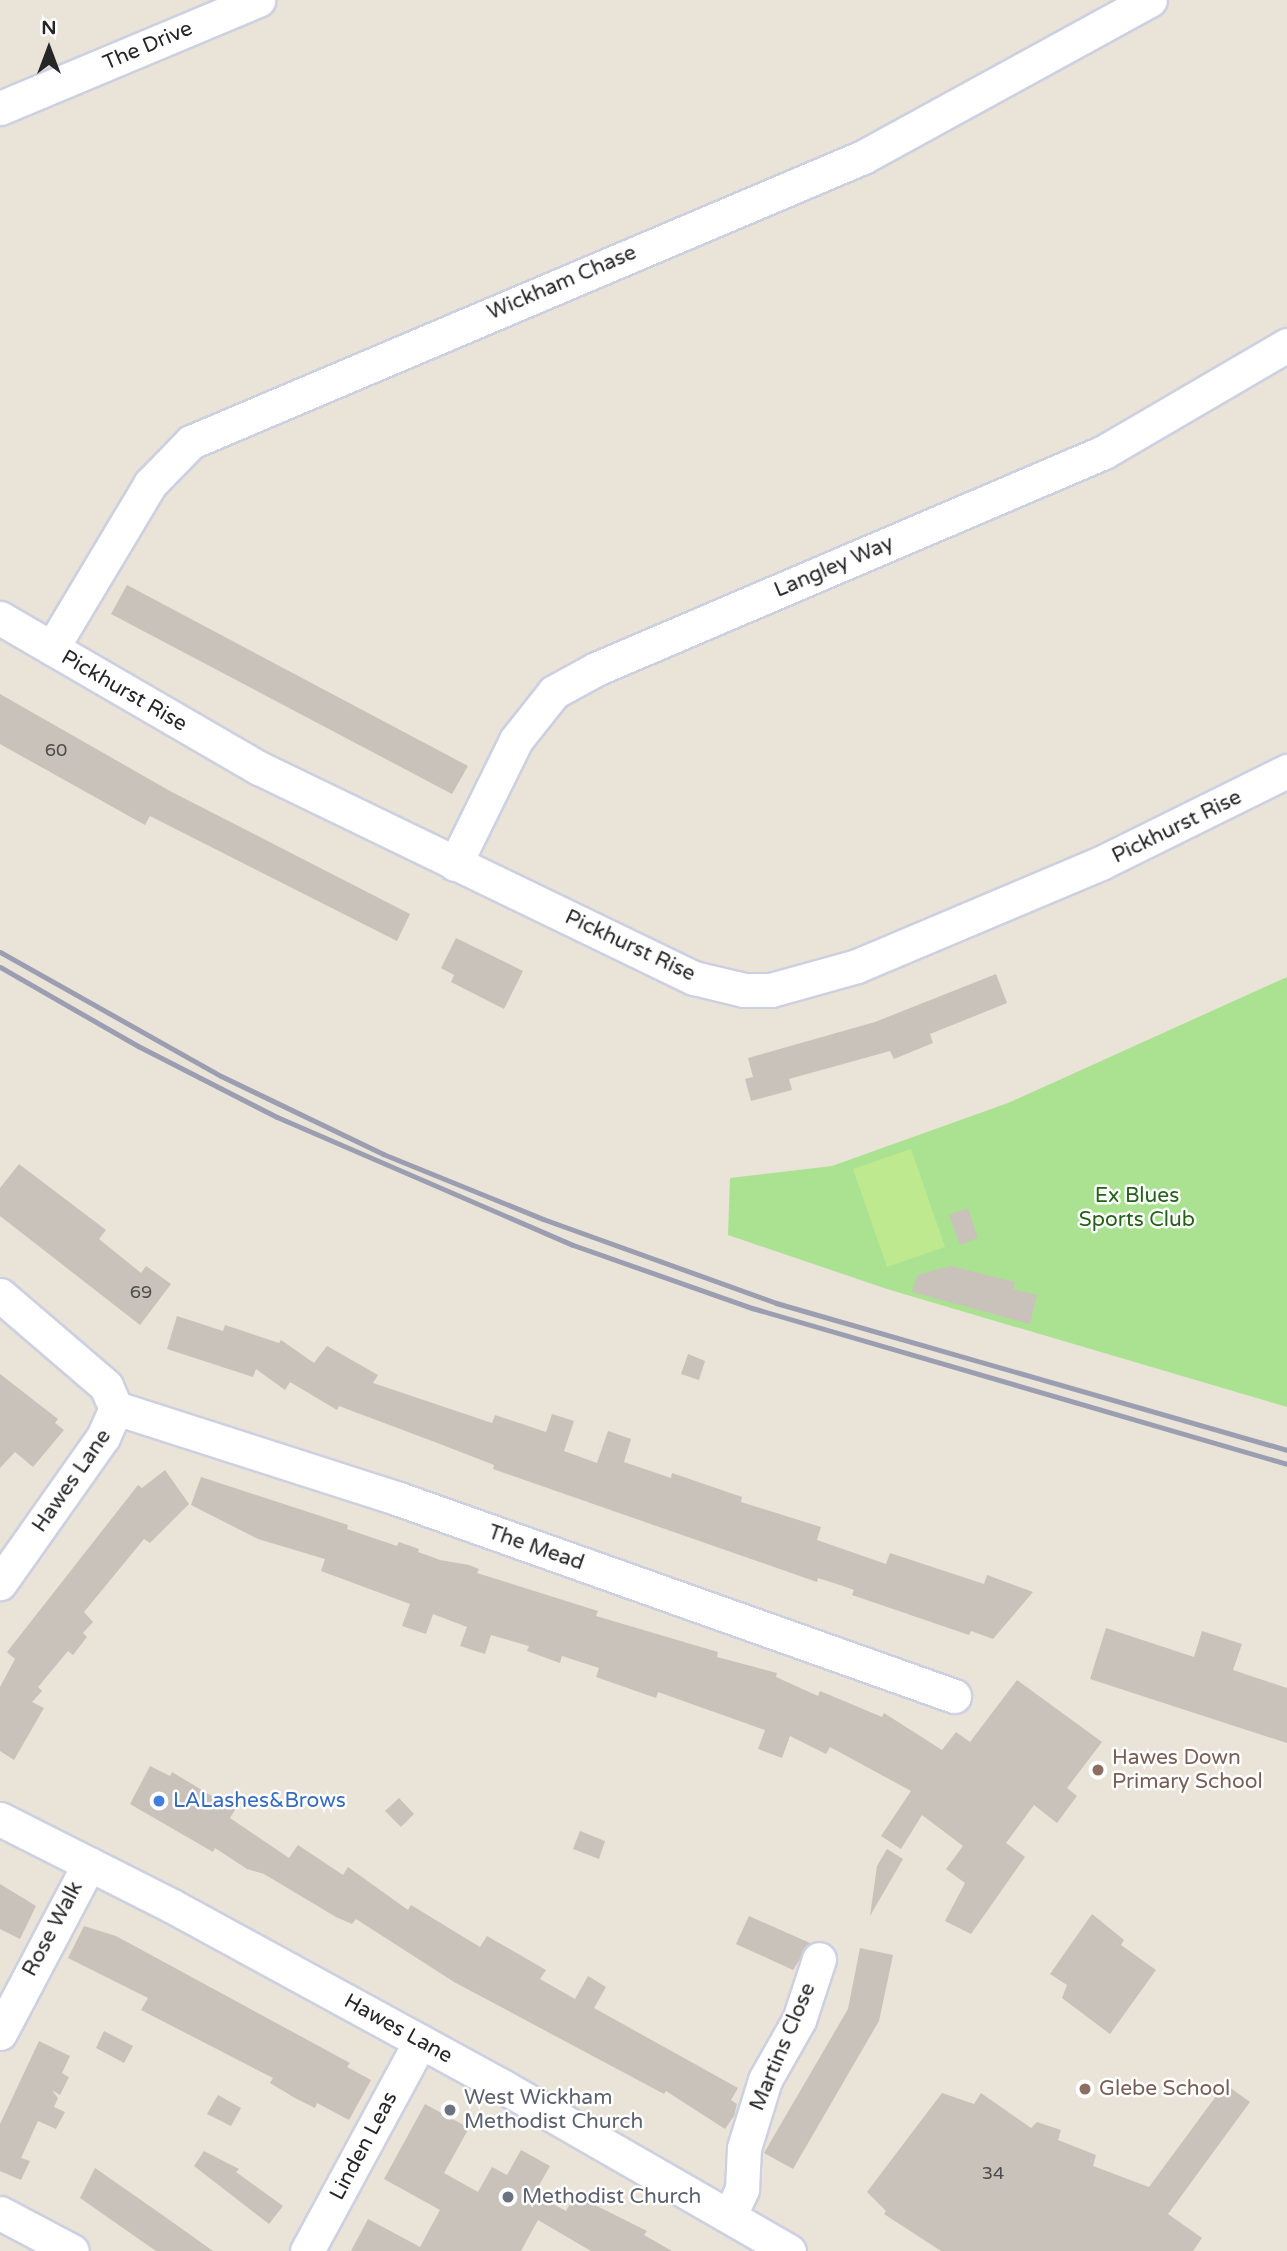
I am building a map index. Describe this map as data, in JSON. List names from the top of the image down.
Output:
{
  "streets": {
    "street": [
      "The Drive",
      "Wickham Chase",
      "Langley Way",
      "Pickhurst Rise",
      "Hawes Lane",
      "The Mead",
      "Rose Walk",
      "Martins Close",
      "Linden Leas"
    ]
  },
  "crossings": [
    ["Wickham Chase", "Pickhurst Rise"],
    ["Langley Way", "Pickhurst Rise"],
    ["Hawes Lane", "The Mead"],
    ["Hawes Lane", "Rose Walk"],
    ["Hawes Lane", "Martins Close"],
    ["Hawes Lane", "Linden Leas"]
  ],
  "parks": ["Ex Blues Sports Club"],
  "places": [
    "Hawes Down Primary School",
    "LALashes&Brows",
    "Glebe School",
    "West Wickham Methodist Church",
    "Methodist Church"
  ],
  "house_numbers": ["60", "69", "34"],
  "north": "top"
}
